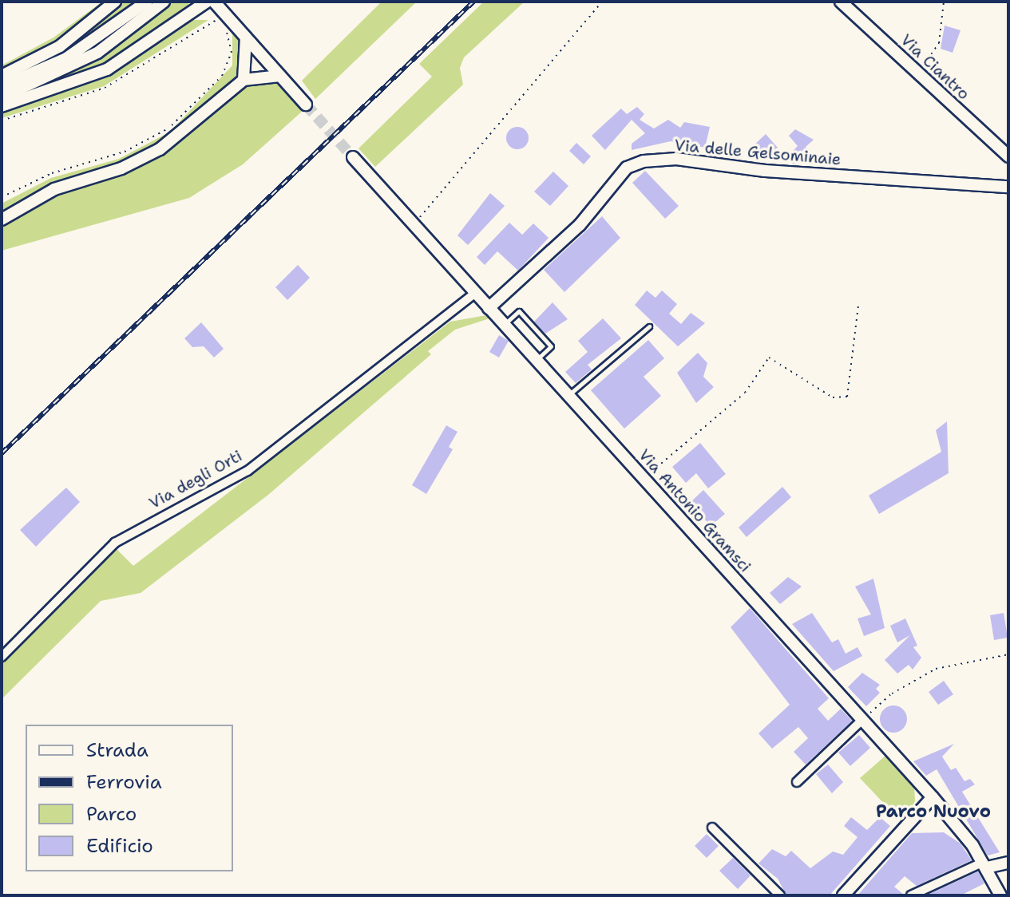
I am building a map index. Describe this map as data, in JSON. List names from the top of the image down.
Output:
{
  "streets": {
    "main road": ["Via Ciantro", "Via delle Gelsominaie", "Via Antonio Gramsci"],
    "street": ["Via degli Orti"]
  },
  "crossings": [
    ["Via delle Gelsominaie", "Via Antonio Gramsci"],
    ["Via degli Orti", "Via Antonio Gramsci"]
  ],
  "districts": ["Parco Nuovo"],
  "legend": [
    "Strada",
    "Ferrovia",
    "Parco",
    "Edificio"
  ]
}
